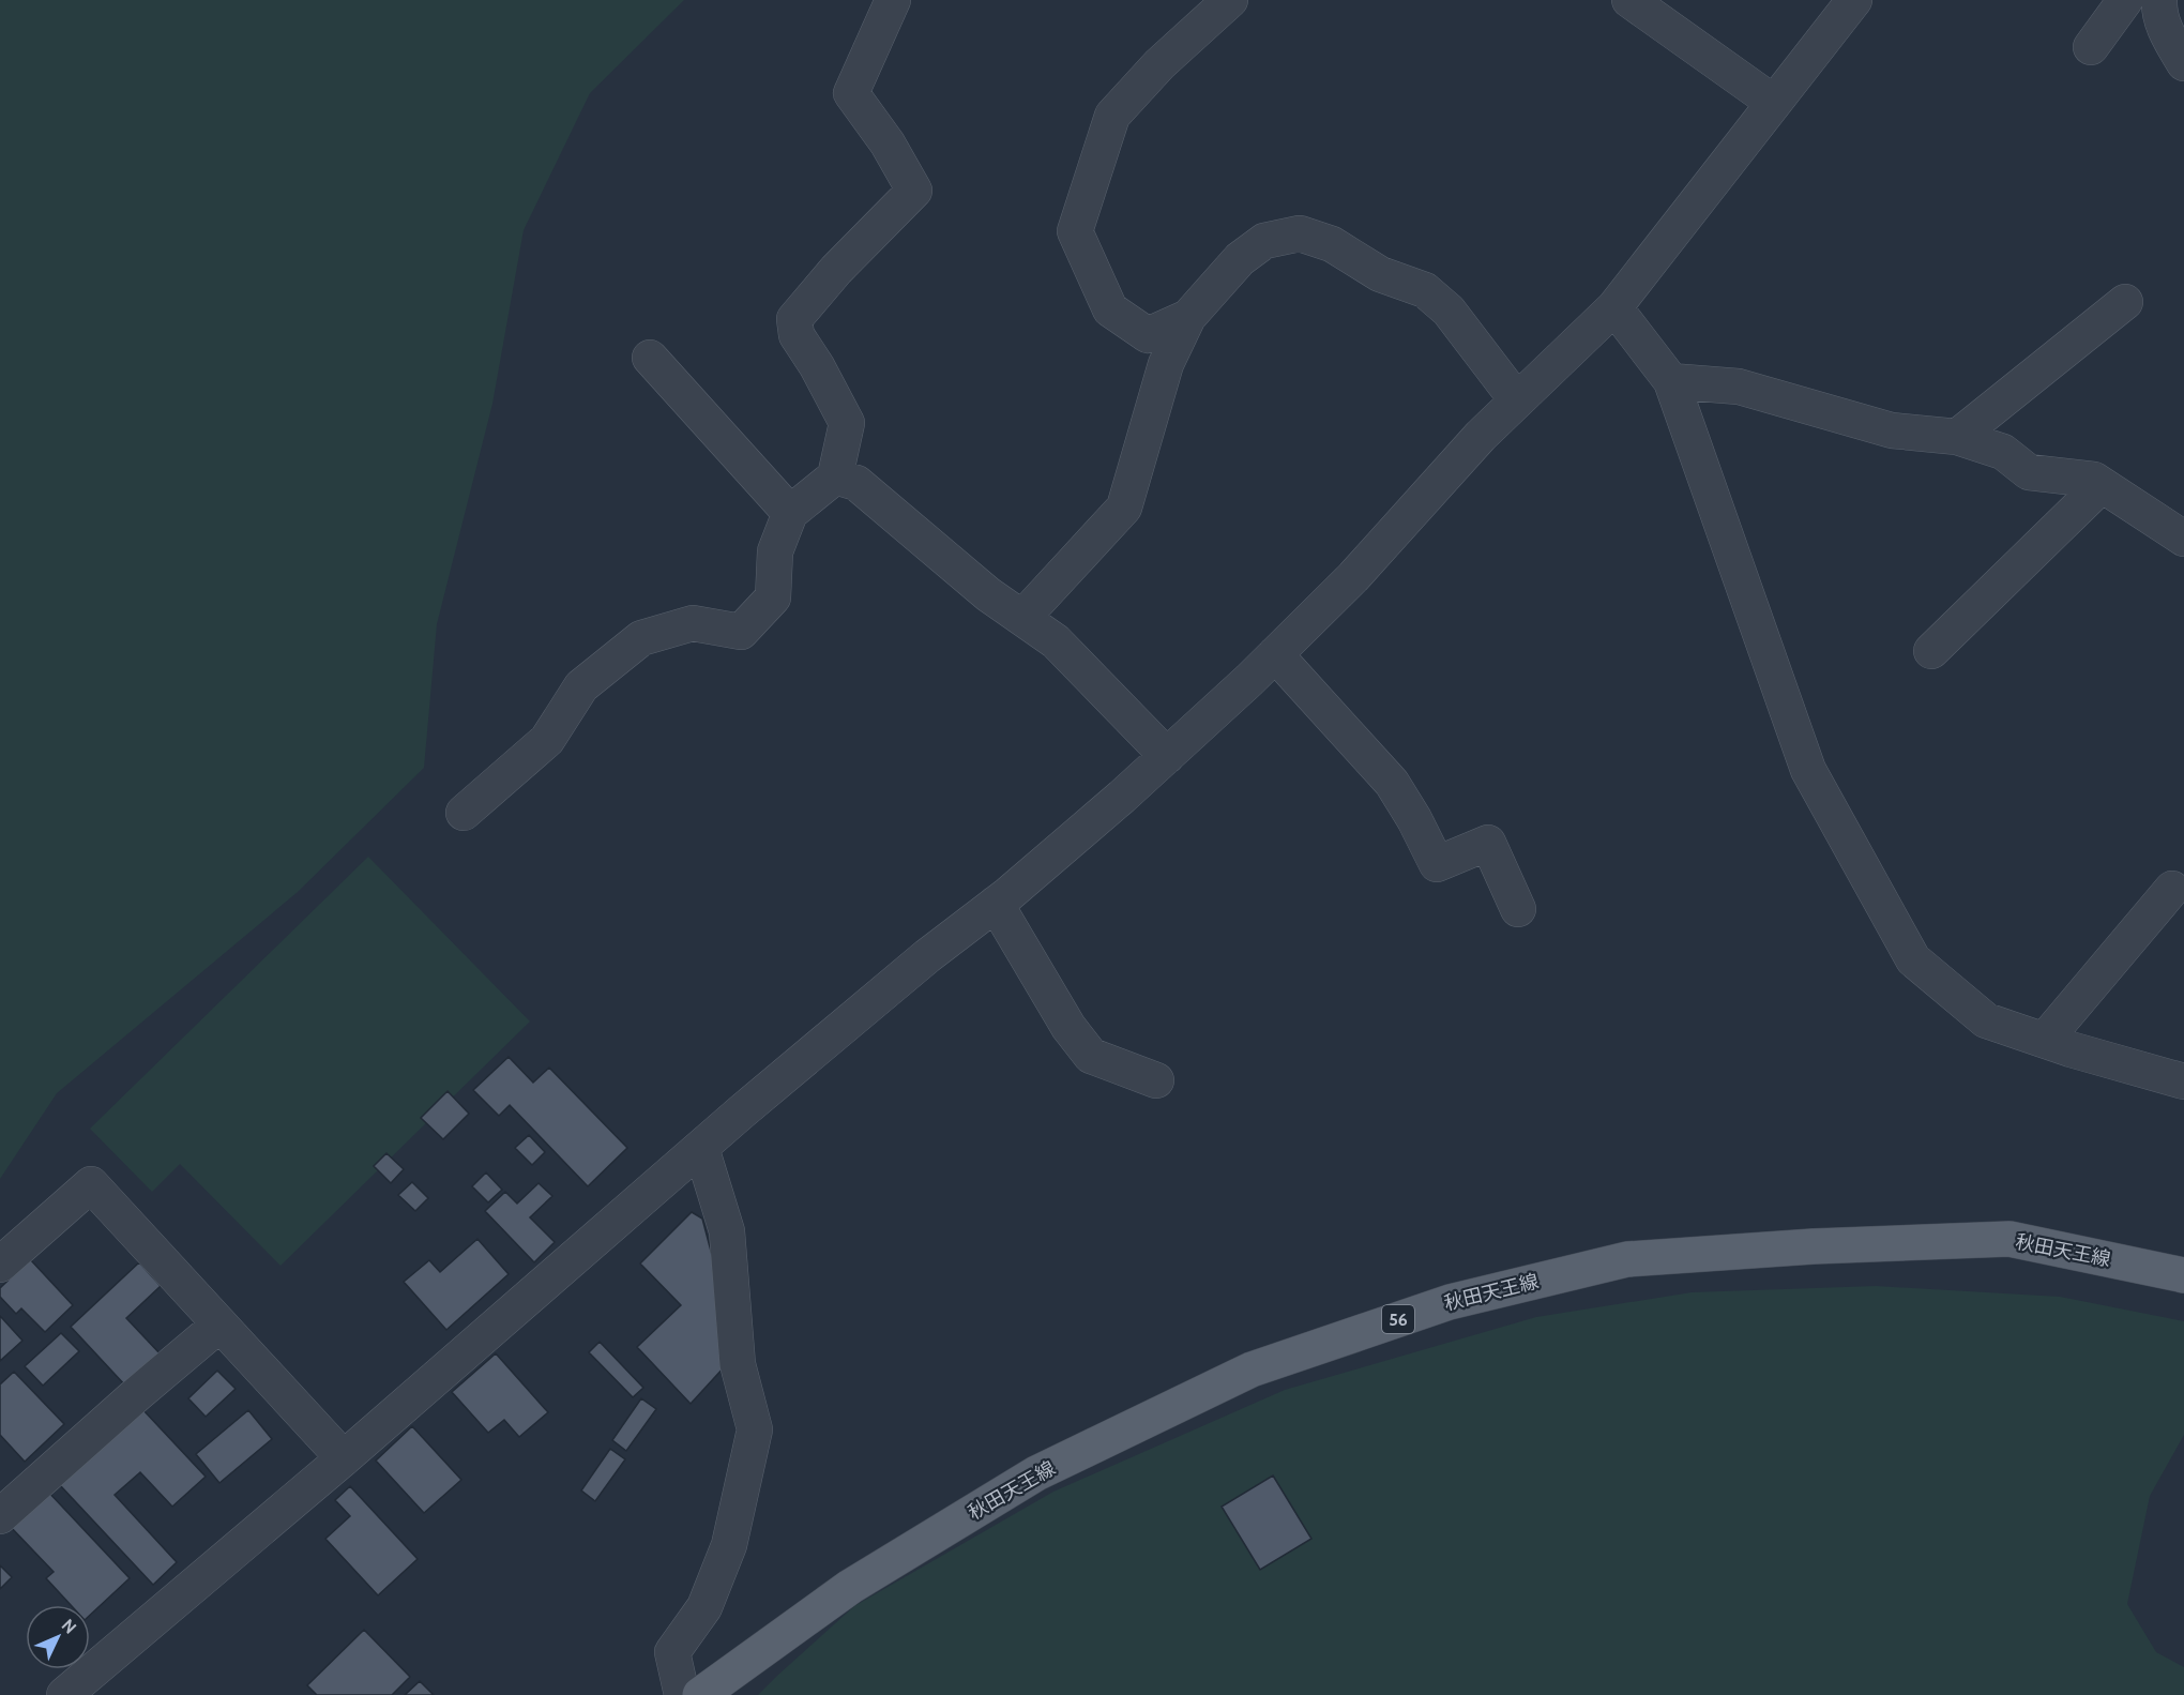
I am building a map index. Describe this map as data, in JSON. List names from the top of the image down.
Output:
{
  "streets": {
    "main road": ["秋田天王線", "56"]
  },
  "north": "top right"
}
